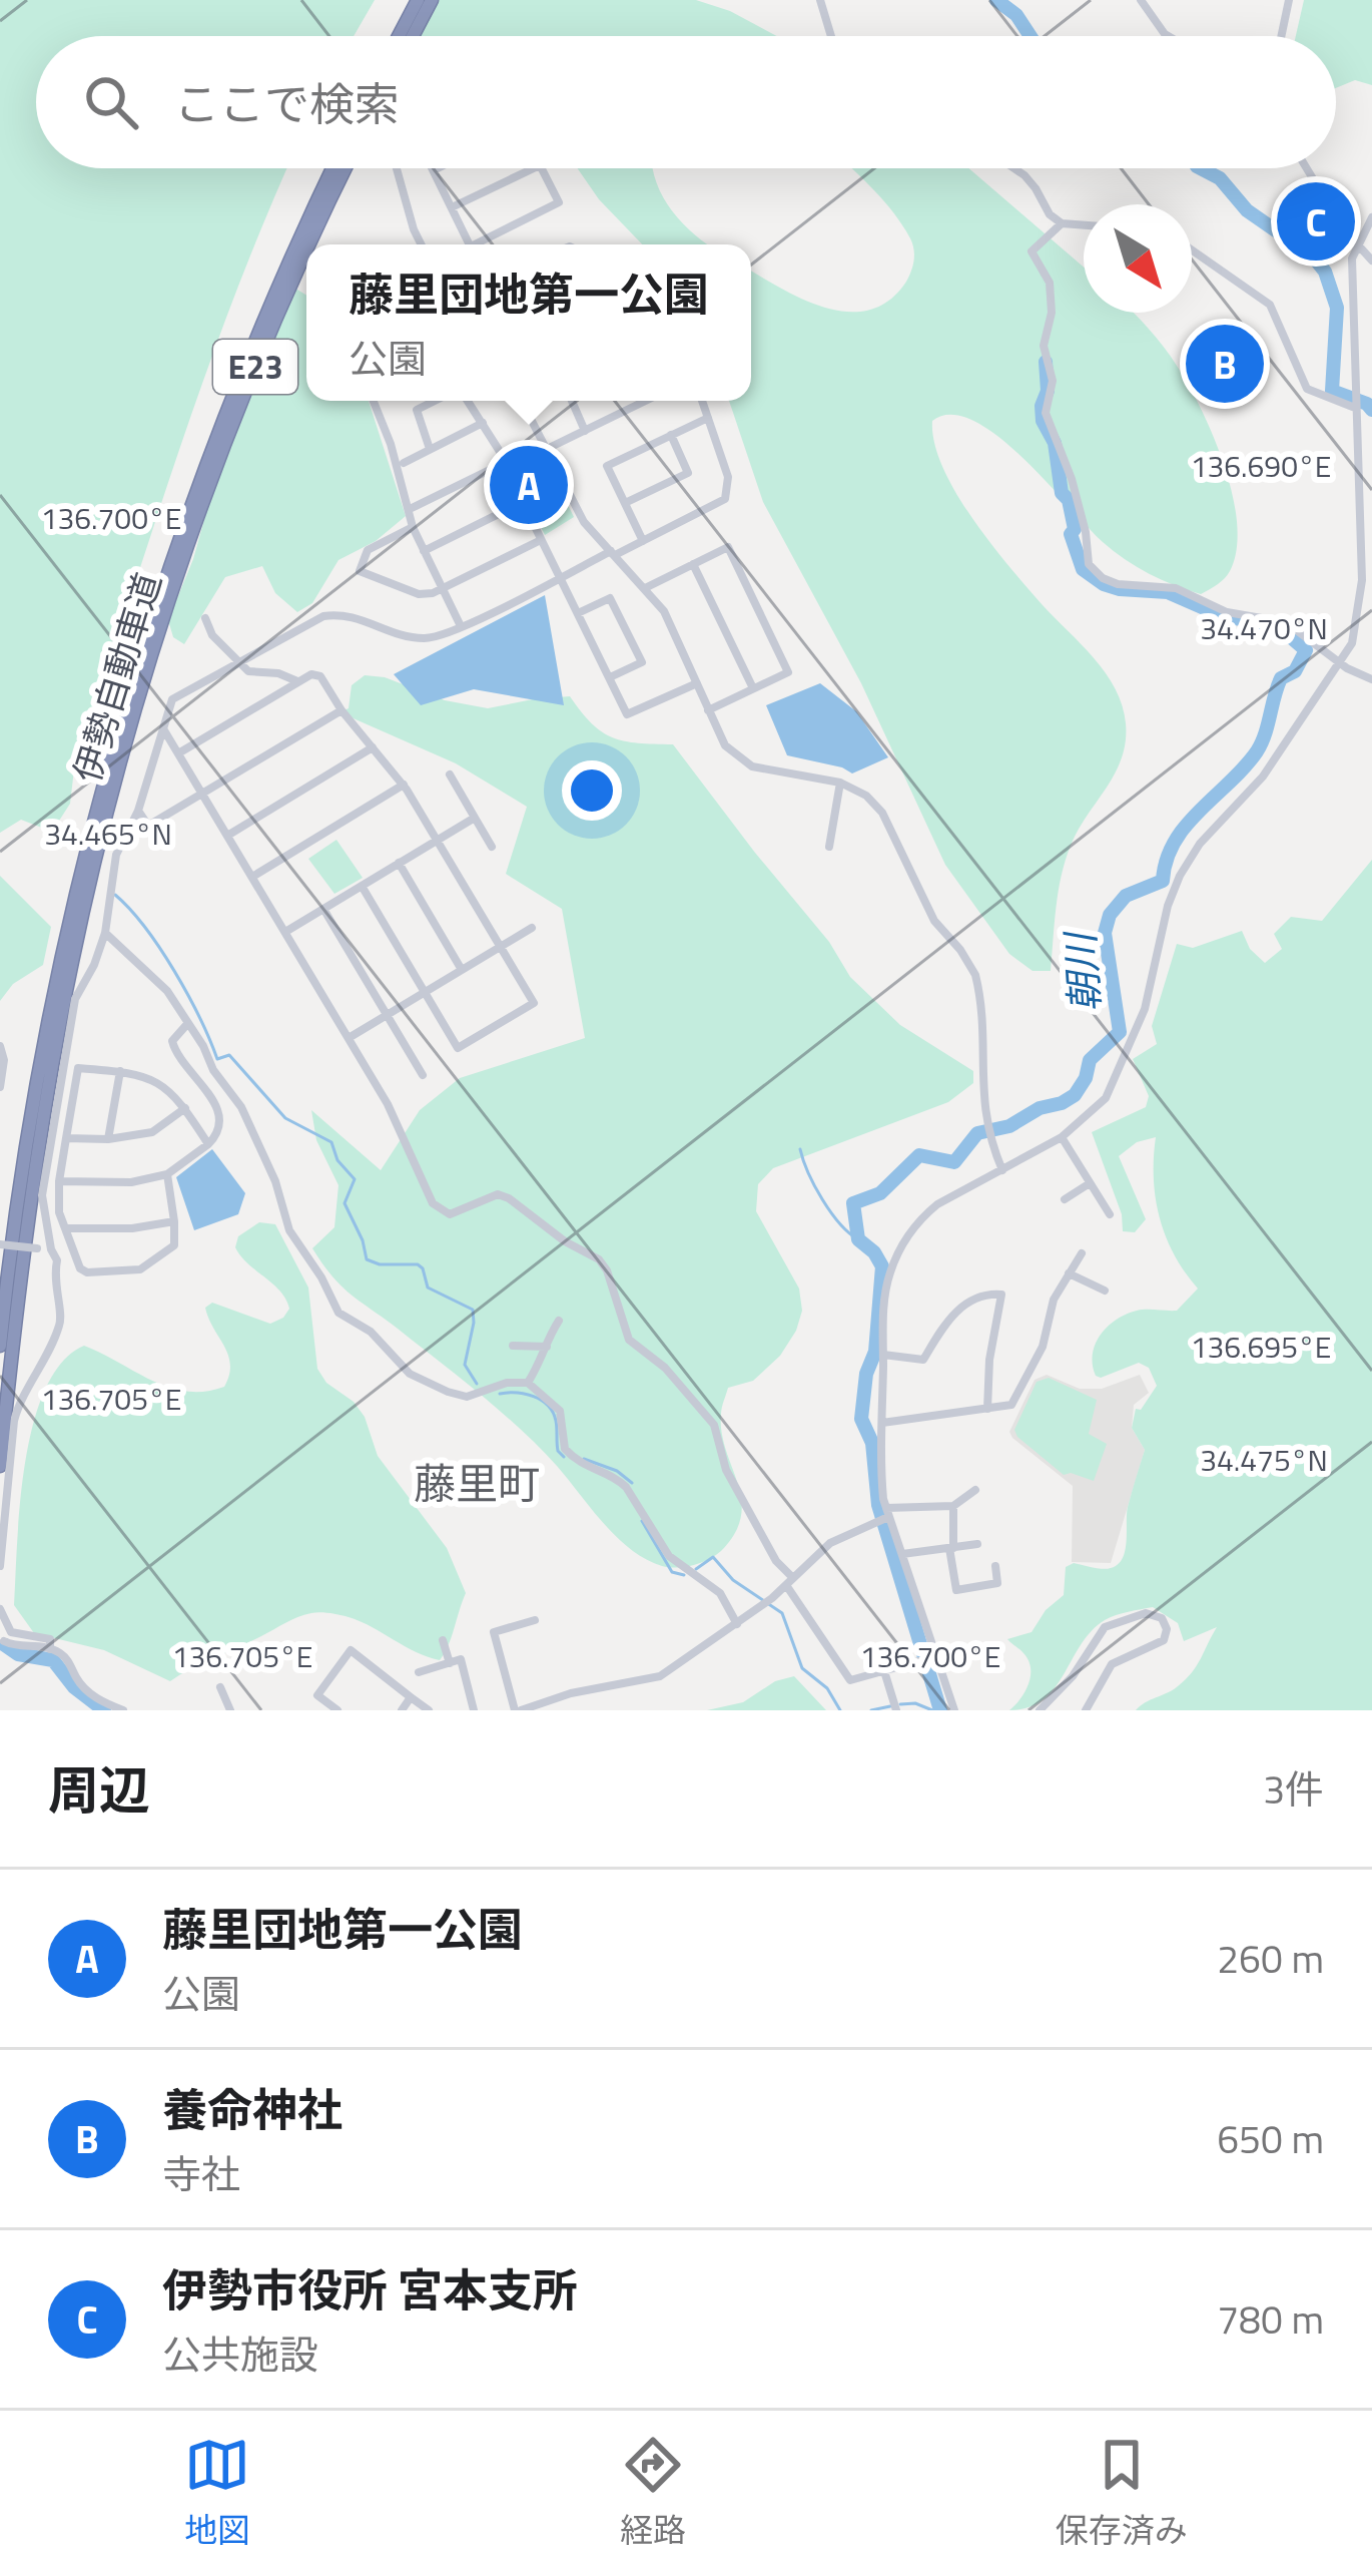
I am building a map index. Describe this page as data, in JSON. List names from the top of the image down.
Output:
{
  "streets": {
    "highway": ["E23", "伊勢自動車道"]
  },
  "districts": ["藤里町"],
  "water": ["朝川"],
  "north": "bottom right",
  "page": {
    "search": "ここで検索",
    "pins": ["C", "B", "A"],
    "popup": ["藤里団地第一公園", "公園"],
    "heading": ["周辺", "3件"],
    "list": [
      {
        "mark": "A",
        "name": "藤里団地第一公園",
        "note": "公園",
        "value": "260 m"
      },
      {
        "mark": "B",
        "name": "養命神社",
        "note": "寺社",
        "value": "650 m"
      },
      {
        "mark": "C",
        "name": "伊勢市役所 宮本支所",
        "note": "公共施設",
        "value": "780 m"
      }
    ],
    "nav": ["地図", "経路", "保存済み"]
  },
  "coordinates": [
    "136.690°E",
    "136.700°E",
    "34.470°N",
    "34.465°N",
    "136.695°E",
    "136.705°E",
    "34.475°N"
  ]
}
